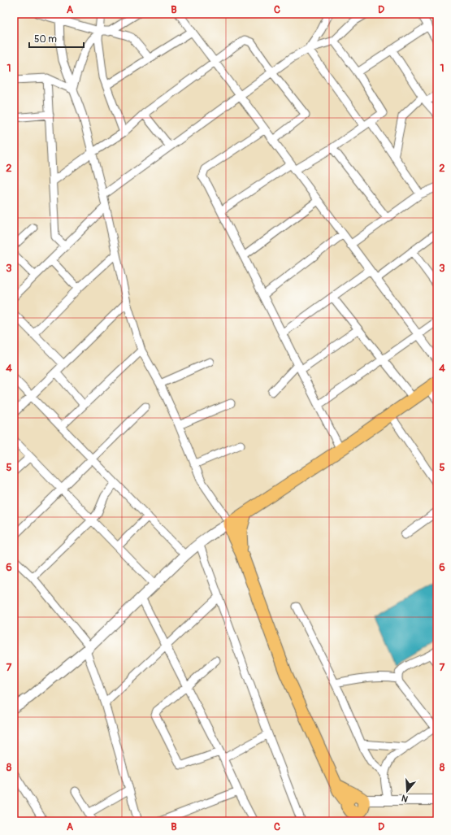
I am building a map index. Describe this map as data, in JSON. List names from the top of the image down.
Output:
{
  "scale_bar": "50 m",
  "north": "bottom",
  "grid": {
    "columns": [
      "A",
      "B",
      "C",
      "D"
    ],
    "rows": [
      "1",
      "2",
      "3",
      "4",
      "5",
      "6",
      "7",
      "8"
    ]
  }
}
